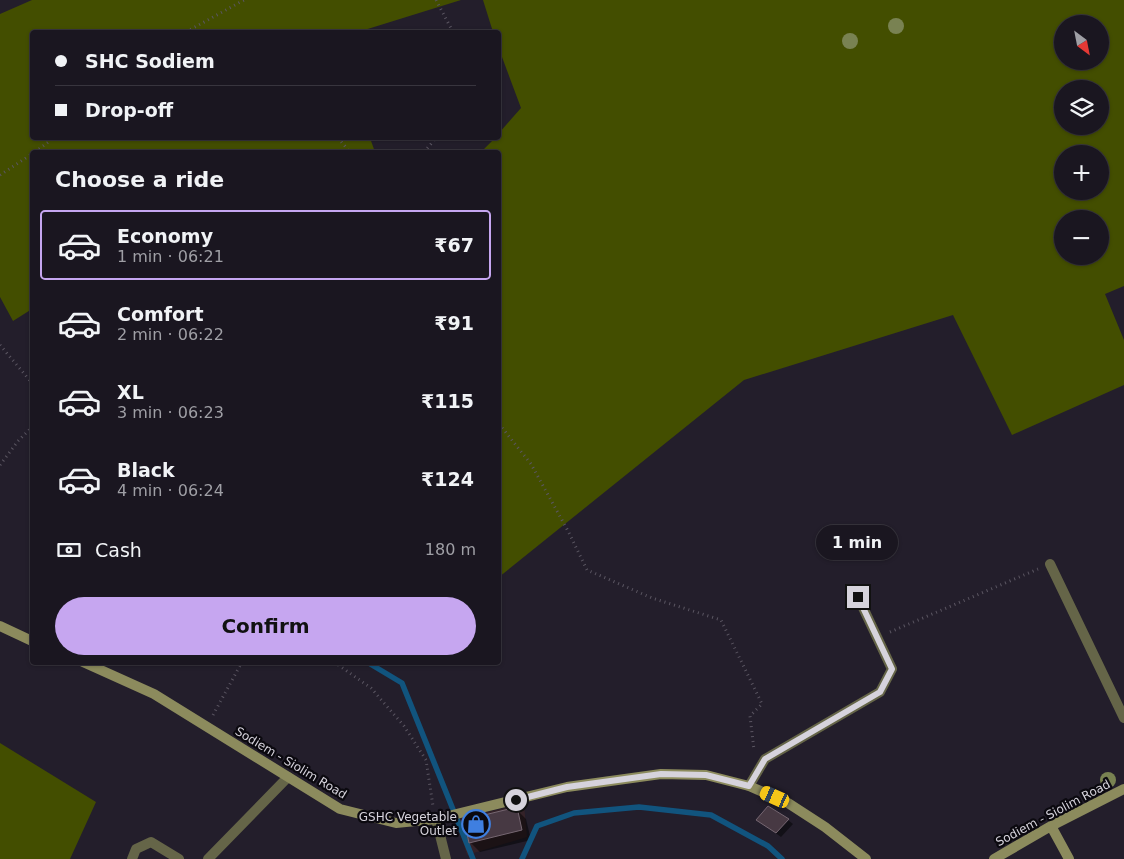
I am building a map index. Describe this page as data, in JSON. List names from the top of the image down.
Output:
{
  "streets": {
    "main road": ["Sodiem - Siolim Road"]
  },
  "places": {
    "shop": ["GSHC Vegetable Outlet"]
  },
  "north": "bottom right",
  "page": {
    "map_buttons": ["+", "−"],
    "banner": ["SHC Sodiem", "Drop-off"],
    "heading": "Choose a ride",
    "list": [
      {
        "name": "Economy",
        "note": "1 min · 06:21",
        "value": "₹67"
      },
      {
        "name": "Comfort",
        "note": "2 min · 06:22",
        "value": "₹91"
      },
      {
        "name": "XL",
        "note": "3 min · 06:23",
        "value": "₹115"
      },
      {
        "name": "Black",
        "note": "4 min · 06:24",
        "value": "₹124"
      }
    ],
    "pay": ["Cash", "180 m"],
    "bubble": "1 min",
    "buttons": "Confirm"
  }
}
